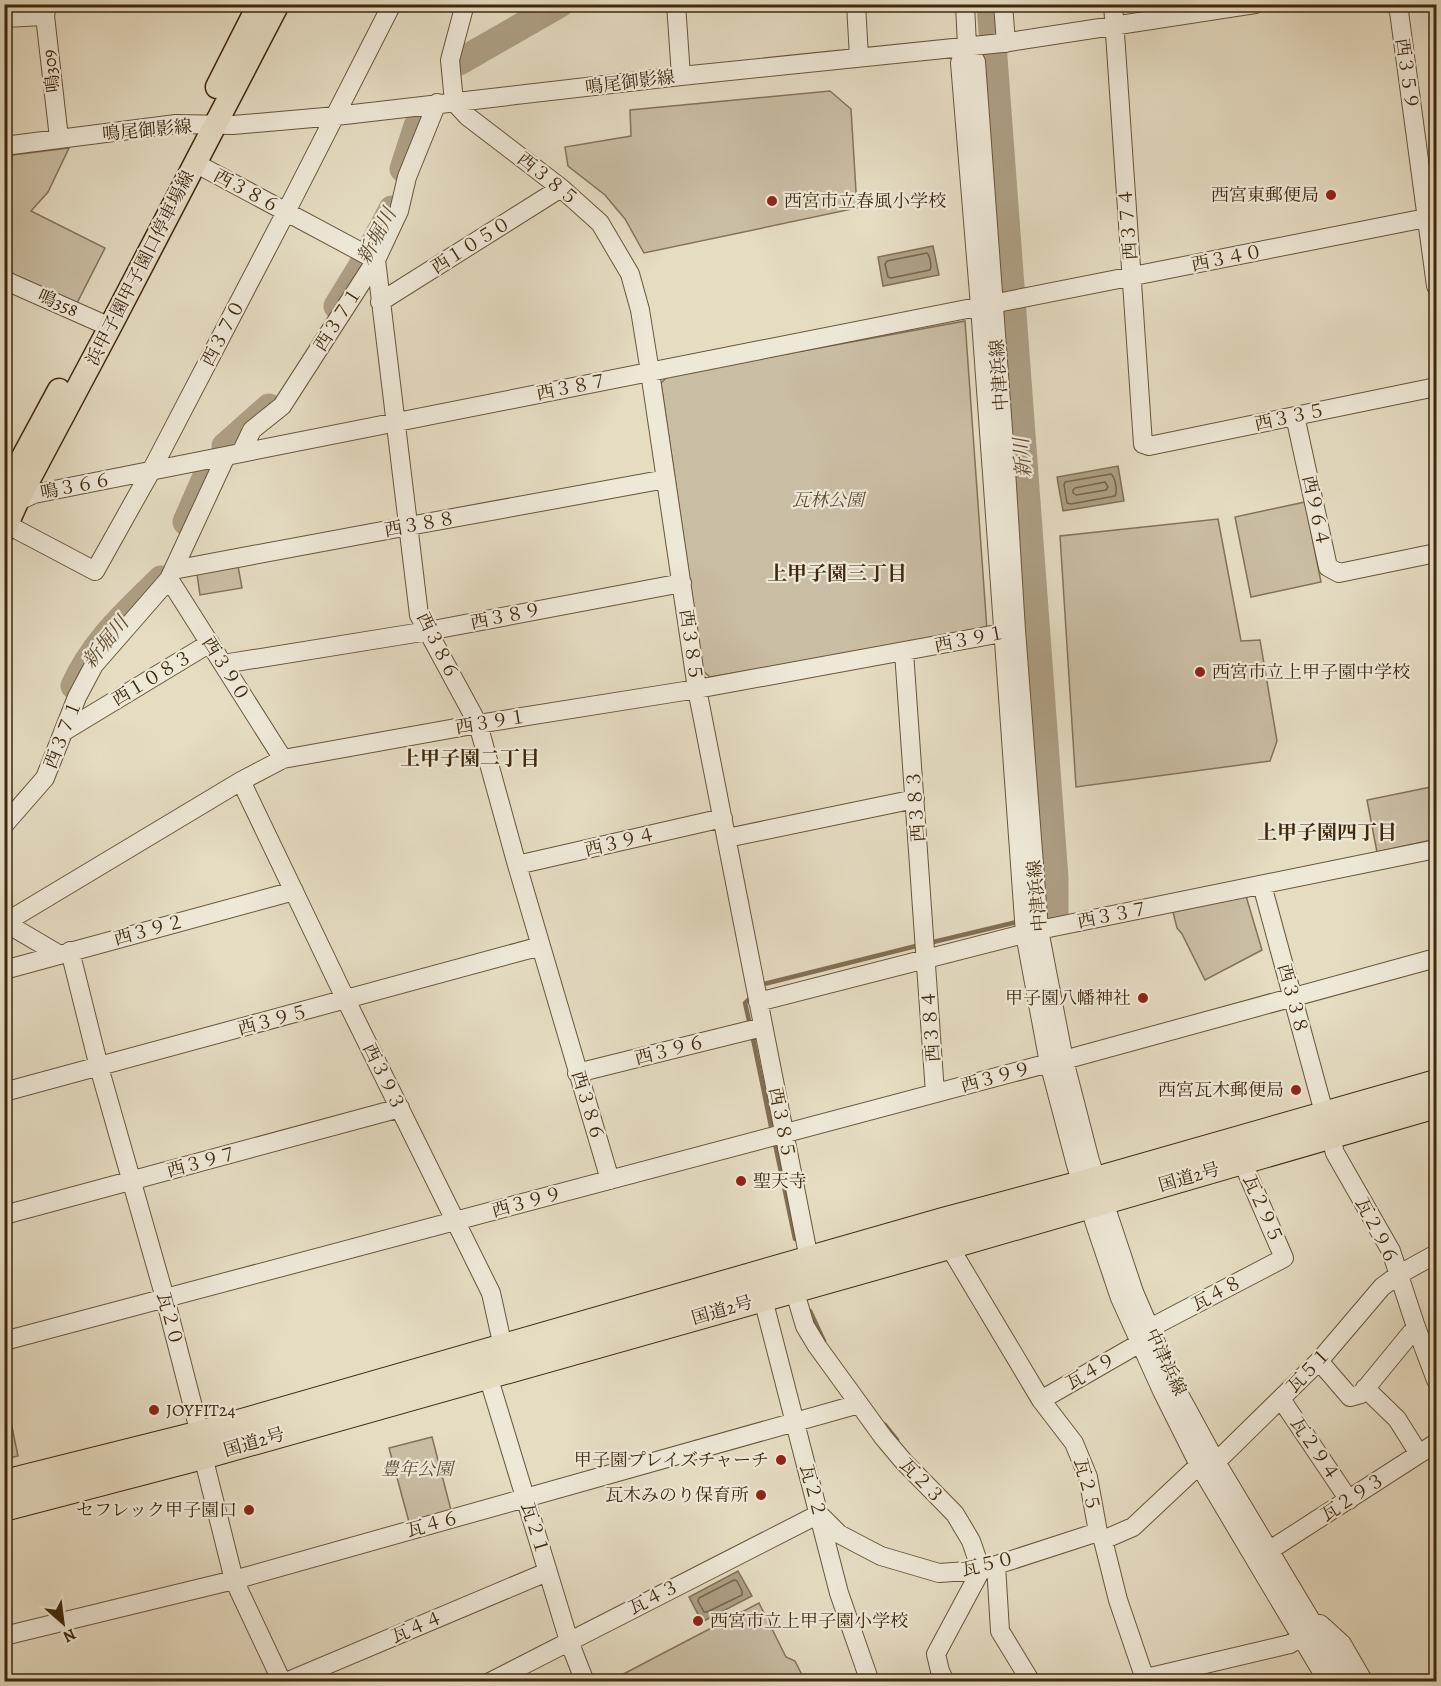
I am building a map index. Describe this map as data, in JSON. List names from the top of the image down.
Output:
{
  "streets": {
    "highway": ["国道2号"],
    "main road": ["浜甲子園甲子園口停車場線"],
    "street": [
      "鳴309",
      "西３５９",
      "鳴尾御影線",
      "西３８５",
      "西３８６",
      "西３７４",
      "西１０５０",
      "西３４０",
      "鳴358",
      "西３７１",
      "西３７０",
      "中津浜線",
      "西３８７",
      "西３３５",
      "鳴３６６",
      "西９６４",
      "西３８８",
      "西３８９",
      "西３９１",
      "西３９０",
      "西１０８３",
      "西３８３",
      "西３９４",
      "西３３７",
      "西３９２",
      "西３３８",
      "西３９５",
      "西３８４",
      "西３９６",
      "西３９３",
      "西３９９",
      "西３９７",
      "瓦２９５",
      "瓦２９６",
      "瓦４８",
      "瓦２０",
      "瓦５１",
      "瓦４９",
      "瓦２９４",
      "瓦２３",
      "瓦２５",
      "瓦２２",
      "瓦２９３",
      "瓦４６",
      "瓦２１",
      "瓦５０",
      "瓦４３",
      "瓦４４"
    ]
  },
  "crossings": [
    ["鳴309", "鳴尾御影線"],
    ["西３５９", "西３４０"],
    ["鳴尾御影線", "西３８５"],
    ["鳴尾御影線", "西３７４"],
    ["鳴尾御影線", "浜甲子園甲子園口停車場線"],
    ["鳴尾御影線", "西３７１"],
    ["鳴尾御影線", "西３７０"],
    ["鳴尾御影線", "中津浜線"],
    ["西３８５", "西１０５０"],
    ["西３８５", "西３７１"],
    ["西３８５", "西３８７"],
    ["西３８５", "西３８８"],
    ["西３８５", "西３８９"],
    ["西３８５", "西３９１"],
    ["西３８５", "西３９４"],
    ["西３８５", "西３３７"],
    ["西３８５", "西３９６"],
    ["西３８５", "西３９９"],
    ["西３８５", "国道2号"],
    ["西３８６", "西１０５０"],
    ["西３８６", "浜甲子園甲子園口停車場線"],
    ["西３８６", "西３７１"],
    ["西３８６", "西３７０"],
    ["西３８６", "西３８７"],
    ["西３８６", "西３８８"],
    ["西３８６", "西３８９"],
    ["西３８６", "西３９１"],
    ["西３８６", "西３９４"],
    ["西３８６", "西３９５"],
    ["西３８６", "西３９６"],
    ["西３８６", "西３９９"],
    ["西３７４", "西３４０"],
    ["西３７４", "西３３５"],
    ["西３４０", "中津浜線"],
    ["西３４０", "西３８７"],
    ["浜甲子園甲子園口停車場線", "鳴358"],
    ["浜甲子園甲子園口停車場線", "西３７０"],
    ["浜甲子園甲子園口停車場線", "鳴３６６"],
    ["西３７１", "西３８７"],
    ["西３７１", "西３８８"],
    ["西３７１", "西３９０"],
    ["西３７１", "西１０８３"],
    ["西３７０", "西３８７"],
    ["西３７０", "鳴３６６"],
    ["中津浜線", "西３８７"],
    ["中津浜線", "西３９１"],
    ["中津浜線", "西３３７"],
    ["中津浜線", "西３９９"],
    ["中津浜線", "国道2号"],
    ["中津浜線", "瓦４８"],
    ["中津浜線", "瓦５１"],
    ["中津浜線", "瓦４９"],
    ["中津浜線", "瓦２９３"],
    ["西３８７", "鳴３６６"],
    ["西３３５", "西９６４"],
    ["西３８８", "西３９０"],
    ["西３８９", "西３９０"],
    ["西３９１", "西３９０"],
    ["西３９１", "西３８３"],
    ["西３９１", "西３９３"],
    ["西３９０", "西１０８３"],
    ["西３８３", "西３３７"],
    ["西３８３", "西３８４"],
    ["西３３７", "西３３８"],
    ["西３３７", "西３８４"],
    ["西３９２", "西３９３"],
    ["西３９２", "瓦２０"],
    ["西３３８", "西３９９"],
    ["西３３８", "国道2号"],
    ["西３３８", "瓦２９６"],
    ["西３９５", "西３９３"],
    ["西３９５", "瓦２０"],
    ["西３８４", "西３９９"],
    ["西３９３", "西３９９"],
    ["西３９３", "西３９７"],
    ["西３９３", "国道2号"],
    ["西３９９", "瓦２０"],
    ["西３９７", "瓦２０"],
    ["国道2号", "瓦２９５"],
    ["国道2号", "瓦２９６"],
    ["国道2号", "瓦２０"],
    ["国道2号", "瓦２３"],
    ["国道2号", "瓦２５"],
    ["国道2号", "瓦２２"],
    ["国道2号", "瓦２１"],
    ["瓦２９５", "瓦４８"],
    ["瓦２９６", "瓦５１"],
    ["瓦４８", "瓦４９"],
    ["瓦２０", "瓦４６"],
    ["瓦５１", "瓦２９４"],
    ["瓦５１", "瓦２５"],
    ["瓦５１", "瓦５０"],
    ["瓦４９", "瓦２５"],
    ["瓦２９４", "瓦２９３"],
    ["瓦２３", "瓦４６"],
    ["瓦２３", "瓦５０"],
    ["瓦２５", "瓦５０"],
    ["瓦２２", "瓦４６"],
    ["瓦２２", "瓦５０"],
    ["瓦２２", "瓦４３"],
    ["瓦４６", "瓦２１"],
    ["瓦２１", "瓦４３"],
    ["瓦２１", "瓦４４"],
    ["瓦５０", "瓦４３"]
  ],
  "districts": ["上甲子園三丁目", "上甲子園二丁目", "上甲子園四丁目"],
  "water": ["新堀川", "新川"],
  "parks": ["瓦林公園", "豊年公園"],
  "places": [
    "西宮東郵便局",
    "西宮市立春風小学校",
    "西宮市立上甲子園中学校",
    "甲子園八幡神社",
    "西宮瓦木郵便局",
    "聖天寺",
    "JOYFIT24",
    "甲子園プレイズチャーチ",
    "瓦木みのり保育所",
    "セフレック甲子園口",
    "西宮市立上甲子園小学校"
  ],
  "north": "bottom right"
}
